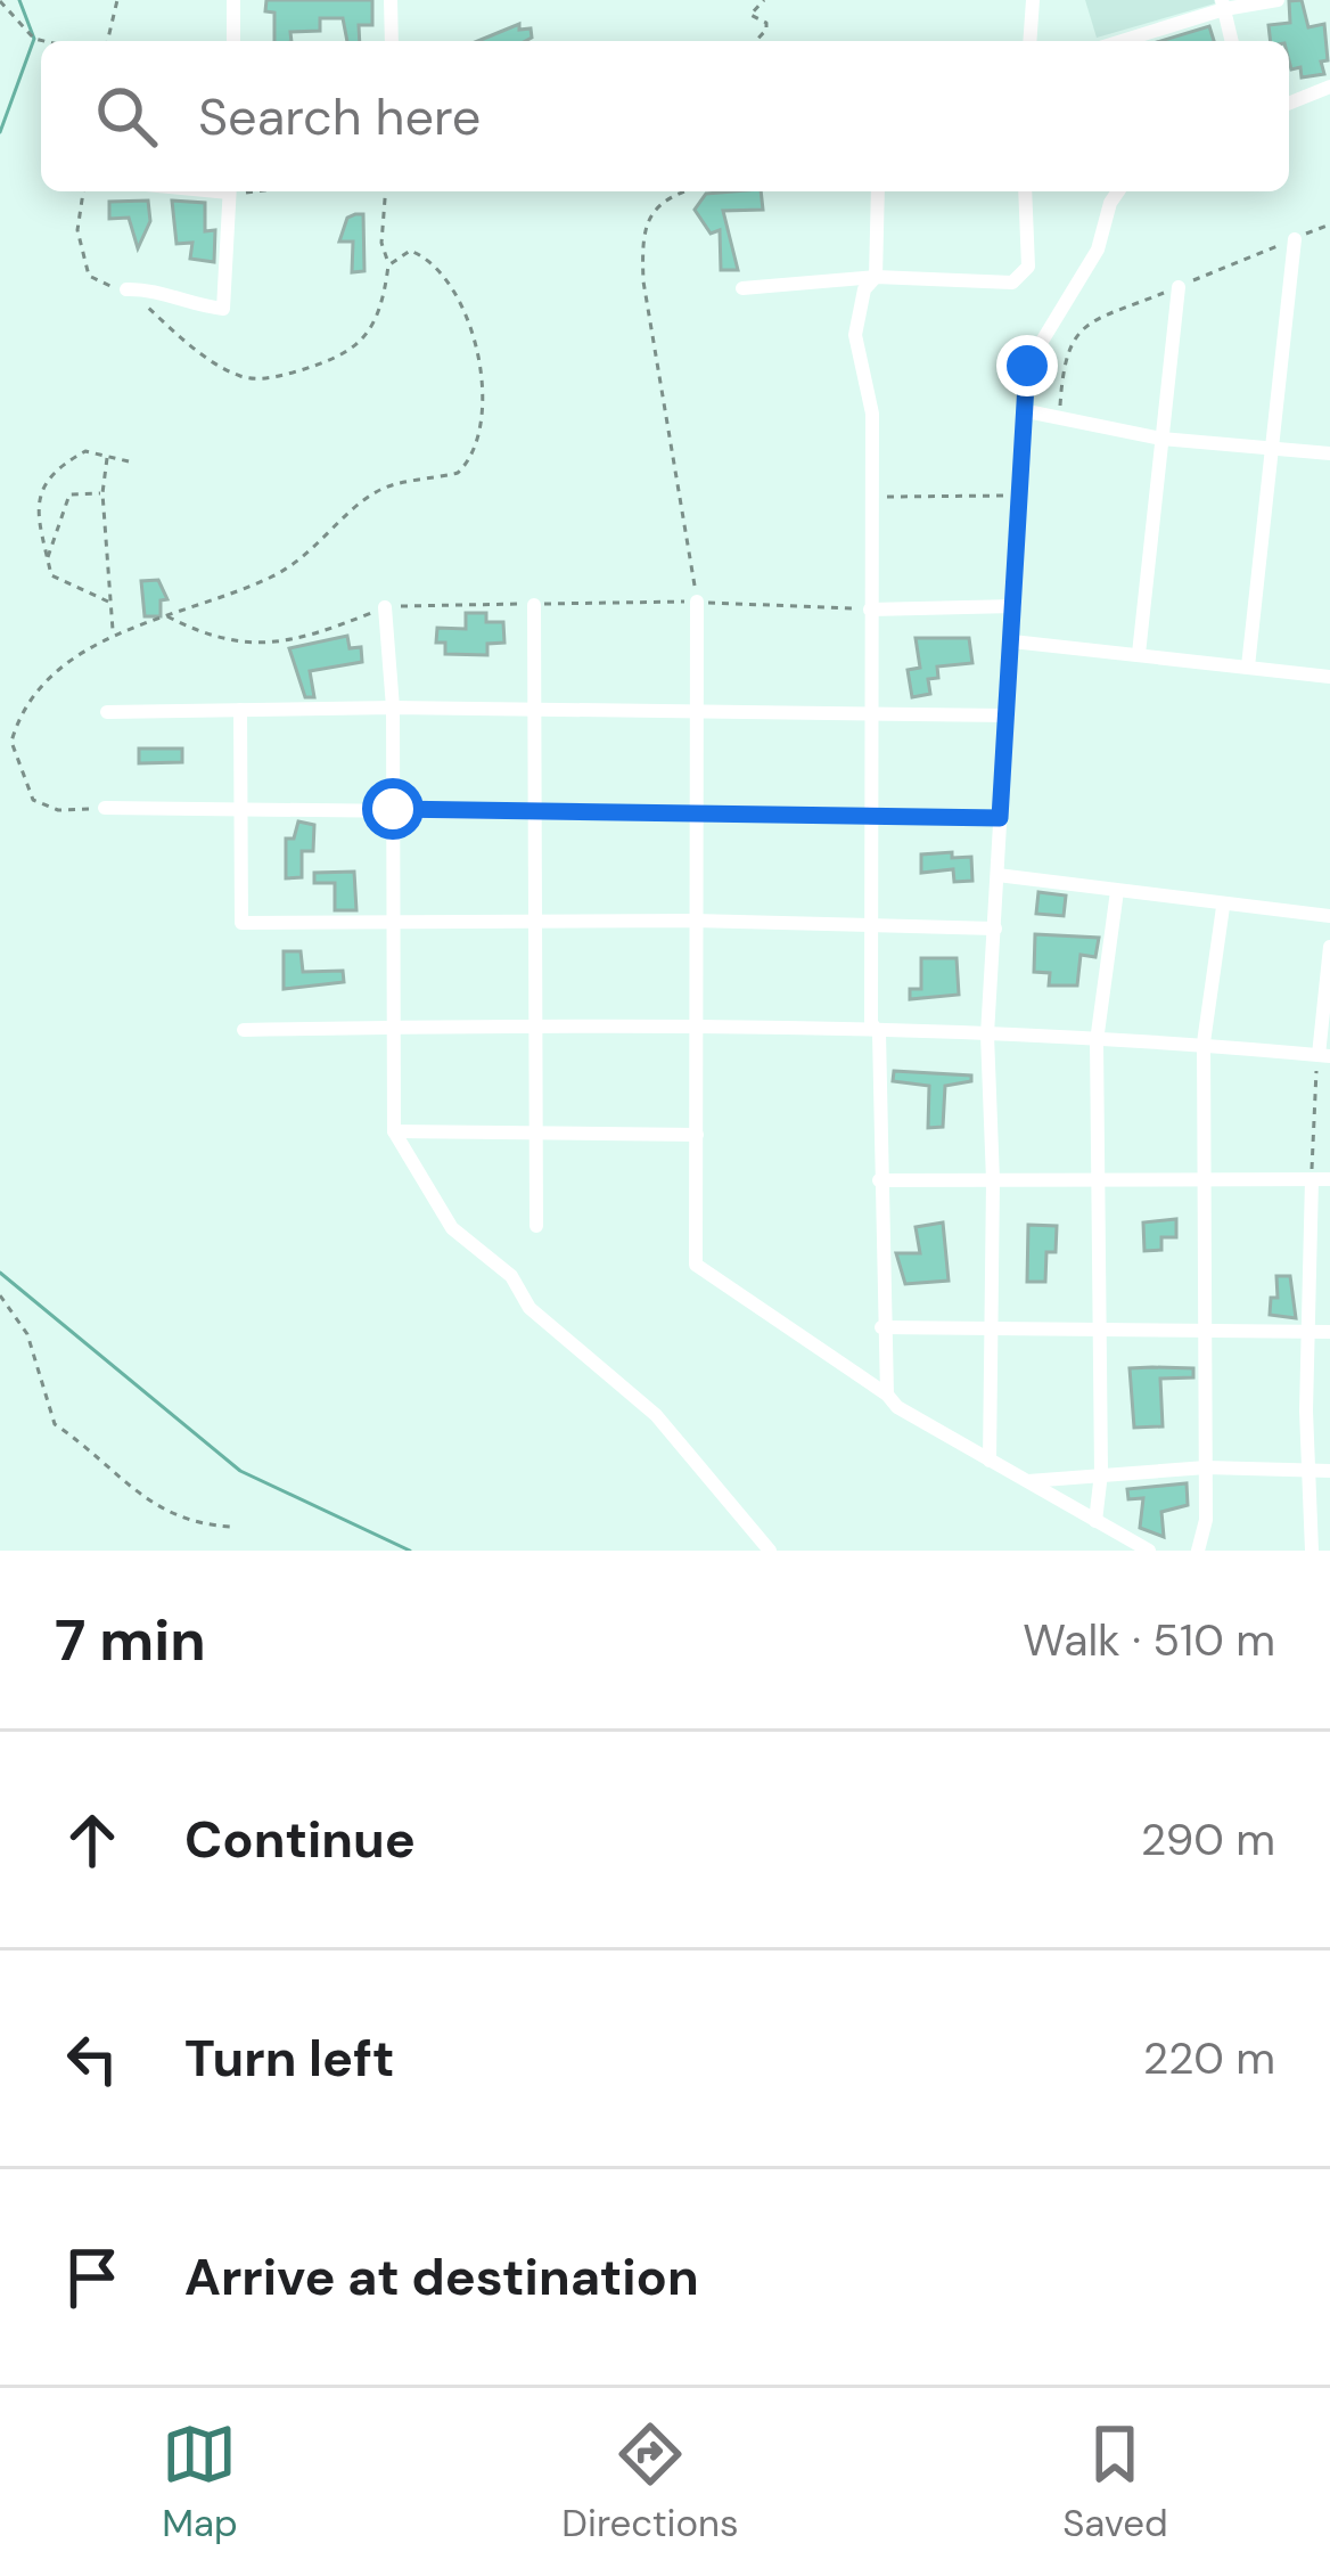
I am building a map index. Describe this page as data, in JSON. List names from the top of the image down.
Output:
{
  "page": {
    "search": "Search here",
    "heading": ["7 min", "Walk · 510 m"],
    "list": [
      ["Continue", "290 m"],
      ["Turn left", "220 m"],
      "Arrive at destination"
    ],
    "nav": ["Map", "Directions", "Saved"]
  }
}
